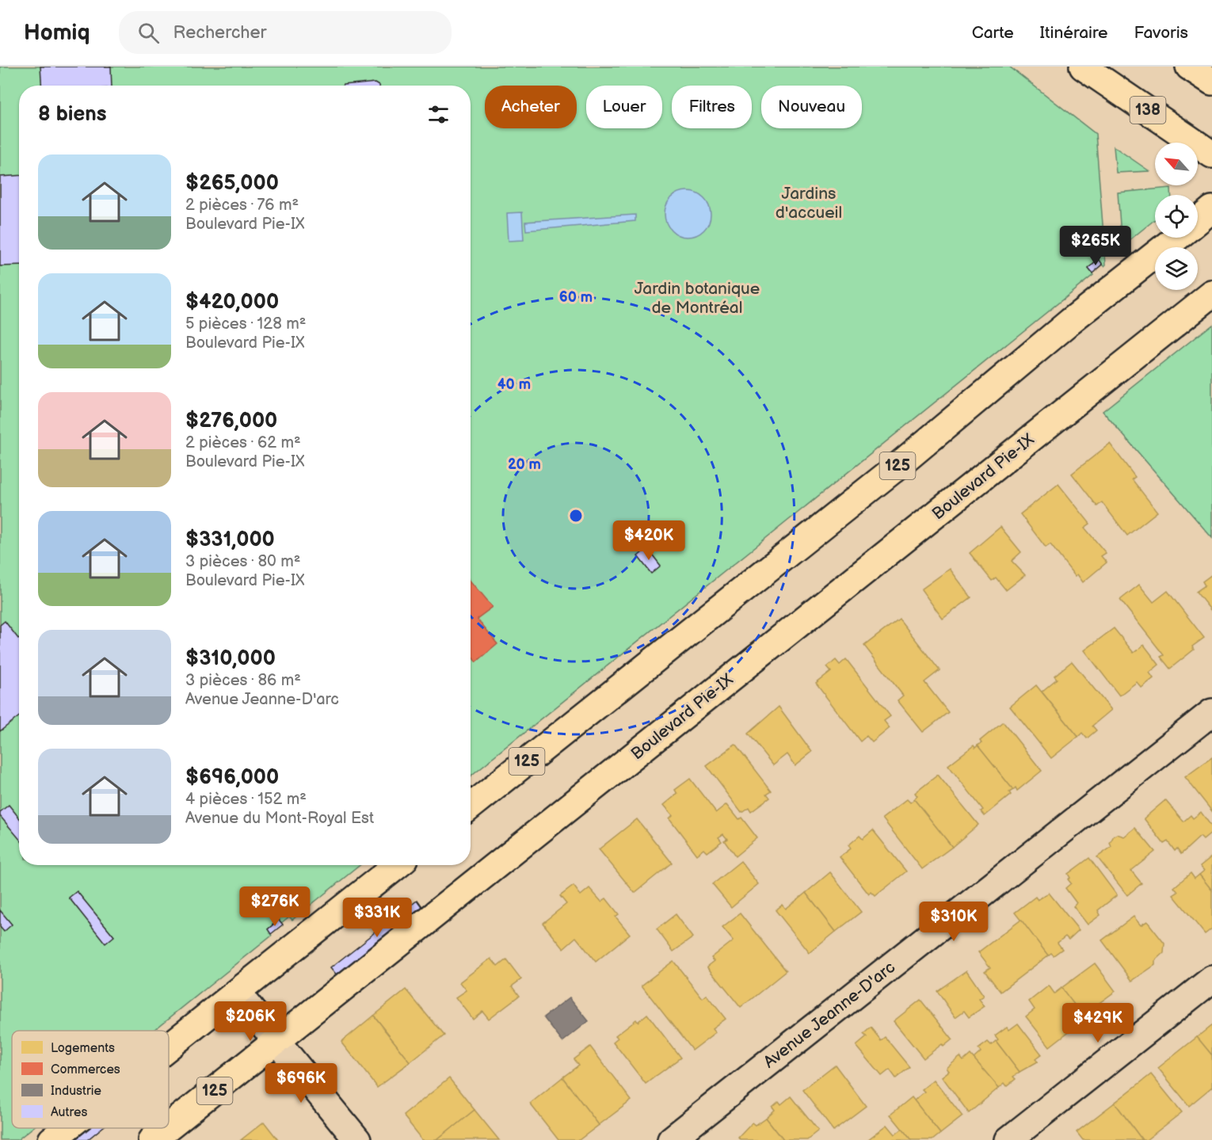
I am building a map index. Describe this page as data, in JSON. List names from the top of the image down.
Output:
{
  "streets": {
    "main road": ["138", "125", "Boulevard Pie-IX"],
    "street": ["Avenue Jeanne-D'arc"]
  },
  "parks": ["Jardins d'accueil", "Jardin botanique de Montréal"],
  "legend": [
    "Logements",
    "Commerces",
    "Industrie",
    "Autres"
  ],
  "north": "top left",
  "page": {
    "header": "Homiq",
    "search": "Rechercher",
    "nav": ["Carte", "Itinéraire", "Favoris"],
    "chip": [
      "Acheter",
      "Louer",
      "Filtres",
      "Nouveau"
    ],
    "heading": "8 biens",
    "list": [
      {
        "name": "$265,000",
        "note": "2 pièces · 76 m² · Boulevard Pie-IX"
      },
      {
        "name": "$420,000",
        "note": "5 pièces · 128 m² · Boulevard Pie-IX"
      },
      {
        "name": "$276,000",
        "note": "2 pièces · 62 m² · Boulevard Pie-IX"
      },
      {
        "name": "$331,000",
        "note": "3 pièces · 80 m² · Boulevard Pie-IX"
      },
      {
        "name": "$310,000",
        "note": "3 pièces · 86 m² · Avenue Jeanne-D'arc"
      },
      {
        "name": "$696,000",
        "note": "4 pièces · 152 m² · Avenue du Mont-Royal Est"
      }
    ],
    "price": [
      "$265K",
      "$420K",
      "$276K",
      "$331K",
      "$310K",
      "$206K",
      "$429K",
      "$696K"
    ]
  },
  "rings": ["60 m", "40 m", "20 m"]
}
